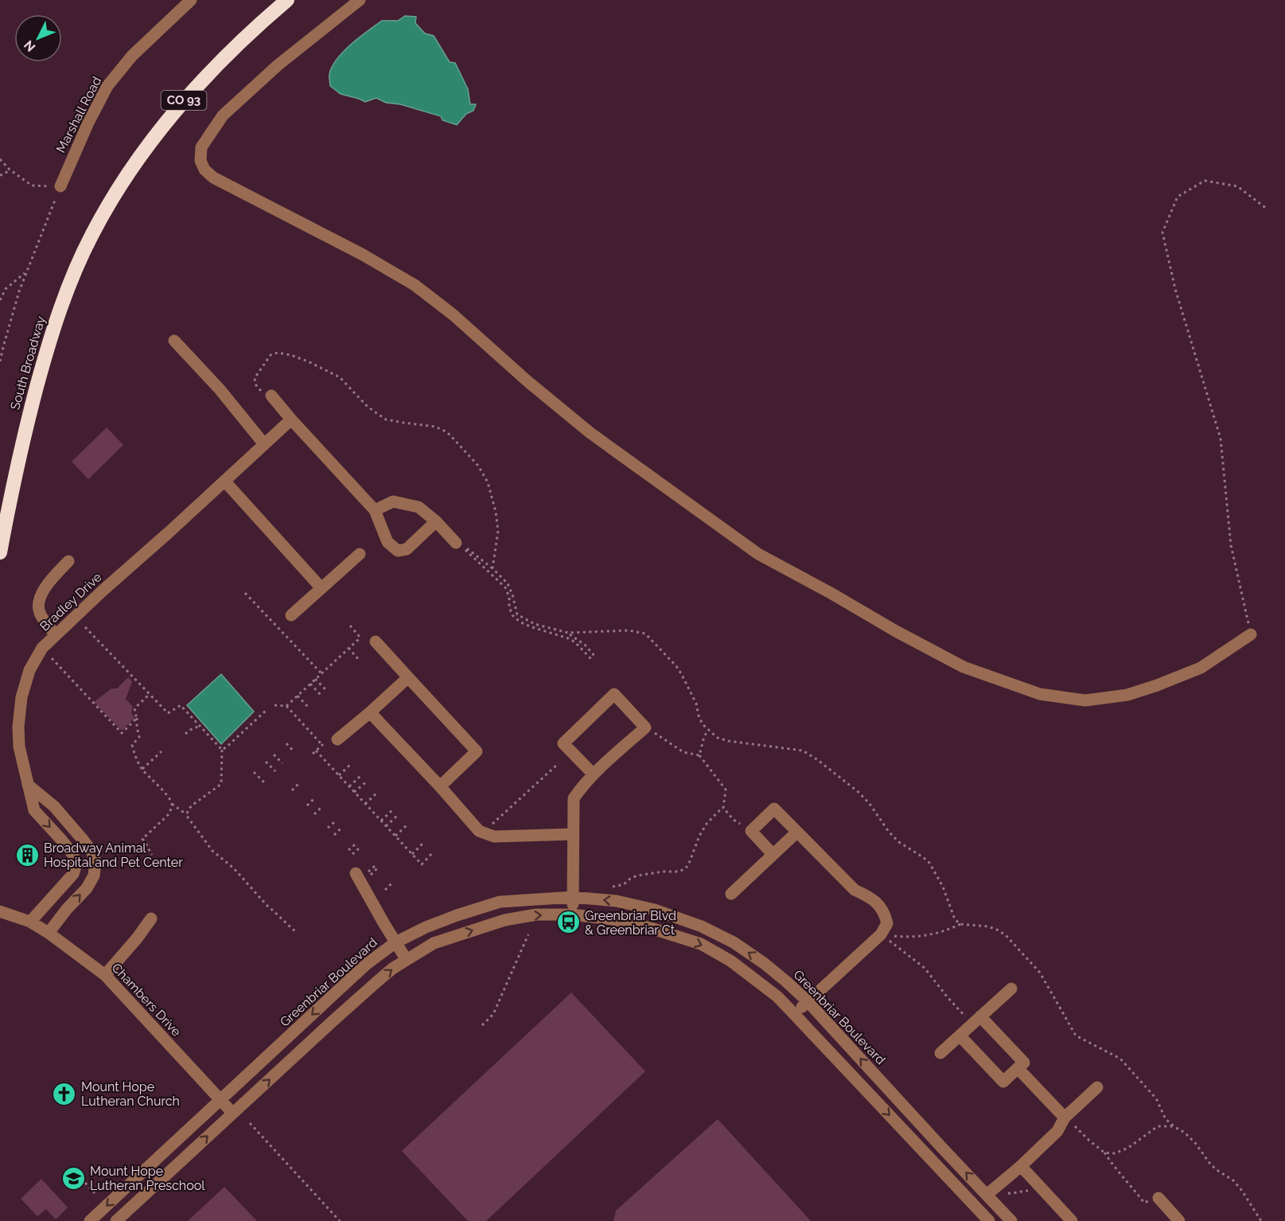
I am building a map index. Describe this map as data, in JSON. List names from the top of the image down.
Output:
{
  "streets": {
    "highway": ["CO 93", "South Broadway"],
    "street": [
      "Marshall Road",
      "Bradley Drive",
      "Greenbriar Boulevard",
      "Chambers Drive"
    ]
  },
  "crossings": [
    ["Bradley Drive", "Chambers Drive"],
    ["Greenbriar Boulevard", "Chambers Drive"]
  ],
  "places": {
    "building": ["Broadway Animal Hospital and Pet Center"],
    "bus stop": ["Greenbriar Blvd & Greenbriar Ct"],
    "church": ["Mount Hope Lutheran Church"],
    "school or university": ["Mount Hope Lutheran Preschool"]
  },
  "north": "bottom left"
}
